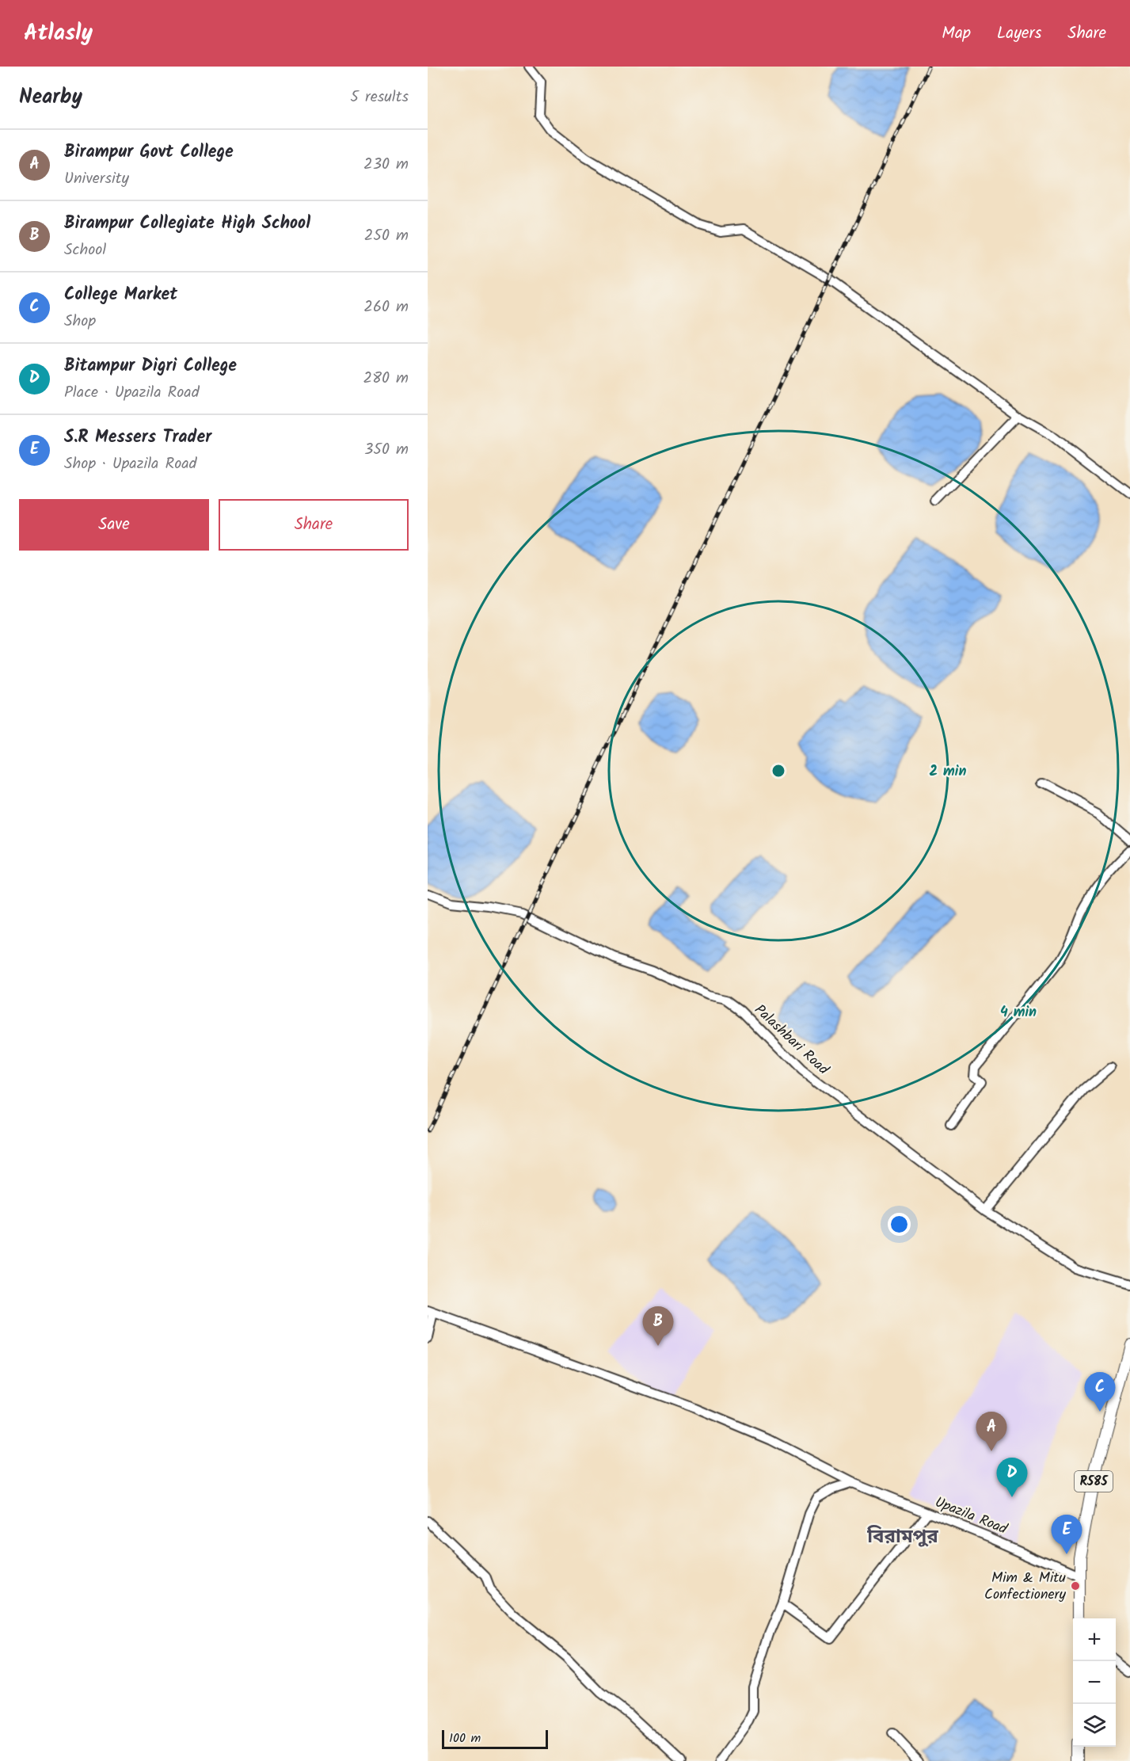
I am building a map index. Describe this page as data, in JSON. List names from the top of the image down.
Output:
{
  "streets": {
    "main road": ["R585"],
    "street": ["Palashbari Road", "Upazila Road"]
  },
  "crossings": [
    ["R585", "Upazila Road"]
  ],
  "districts": ["বিরামপুর"],
  "places": ["Mim & Mitu Confectionery"],
  "scale_bar": "100 m",
  "page": {
    "header": "Atlasly",
    "nav": ["Map", "Layers", "Share"],
    "heading": ["Nearby", "5 results"],
    "list": [
      {
        "mark": "A",
        "name": "Birampur Govt College",
        "note": "University",
        "value": "230 m"
      },
      {
        "mark": "B",
        "name": "Birampur Collegiate High School",
        "note": "School",
        "value": "250 m"
      },
      {
        "mark": "C",
        "name": "College Market",
        "note": "Shop",
        "value": "260 m"
      },
      {
        "mark": "D",
        "name": "Bitampur Digri College",
        "note": "Place · Upazila Road",
        "value": "280 m"
      },
      {
        "mark": "E",
        "name": "S.R Messers Trader",
        "note": "Shop · Upazila Road",
        "value": "350 m"
      }
    ],
    "buttons": ["Save", "Share"],
    "pins": [
      "B",
      "C",
      "A",
      "D",
      "E"
    ],
    "map_buttons": ["+", "−"],
    "scale": "100 m"
  },
  "rings": ["2 min", "4 min"]
}
